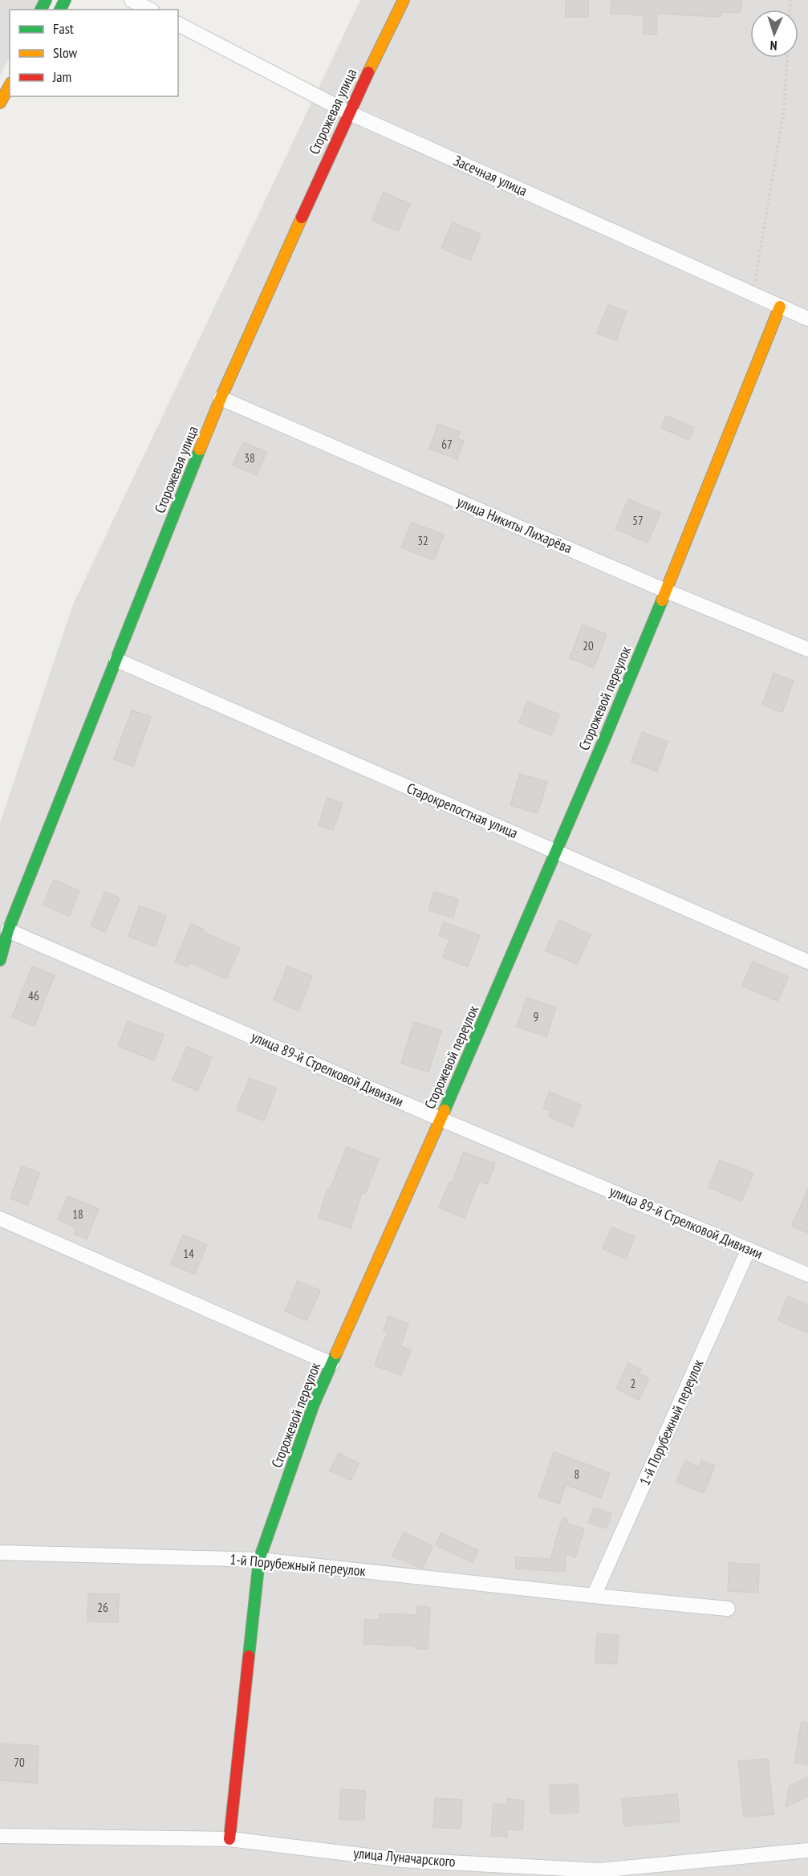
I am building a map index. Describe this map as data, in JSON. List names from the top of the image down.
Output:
{
  "streets": {
    "street": [
      "Сторожевая улица",
      "Засечная улица",
      "улица Никиты Лихарёва",
      "Сторожевой переулок",
      "Старокрепостная улица",
      "улица 89-й Стрелковой Дивизии",
      "1-й Порубежный переулок",
      "улица Луначарского"
    ]
  },
  "crossings": [
    ["Сторожевая улица", "Засечная улица"],
    ["Сторожевая улица", "улица Никиты Лихарёва"],
    ["Сторожевая улица", "Старокрепостная улица"],
    ["Сторожевая улица", "улица 89-й Стрелковой Дивизии"],
    ["Засечная улица", "Сторожевой переулок"],
    ["улица Никиты Лихарёва", "Сторожевой переулок"],
    ["Сторожевой переулок", "Старокрепостная улица"],
    ["Сторожевой переулок", "улица 89-й Стрелковой Дивизии"],
    ["Сторожевой переулок", "1-й Порубежный переулок"],
    ["Сторожевой переулок", "улица Луначарского"],
    ["улица 89-й Стрелковой Дивизии", "1-й Порубежный переулок"]
  ],
  "house_numbers": [
    "67",
    "38",
    "57",
    "32",
    "20",
    "46",
    "9",
    "18",
    "14",
    "2",
    "8",
    "26",
    "70"
  ],
  "legend": ["Fast", "Slow", "Jam"],
  "north": "bottom"
}
